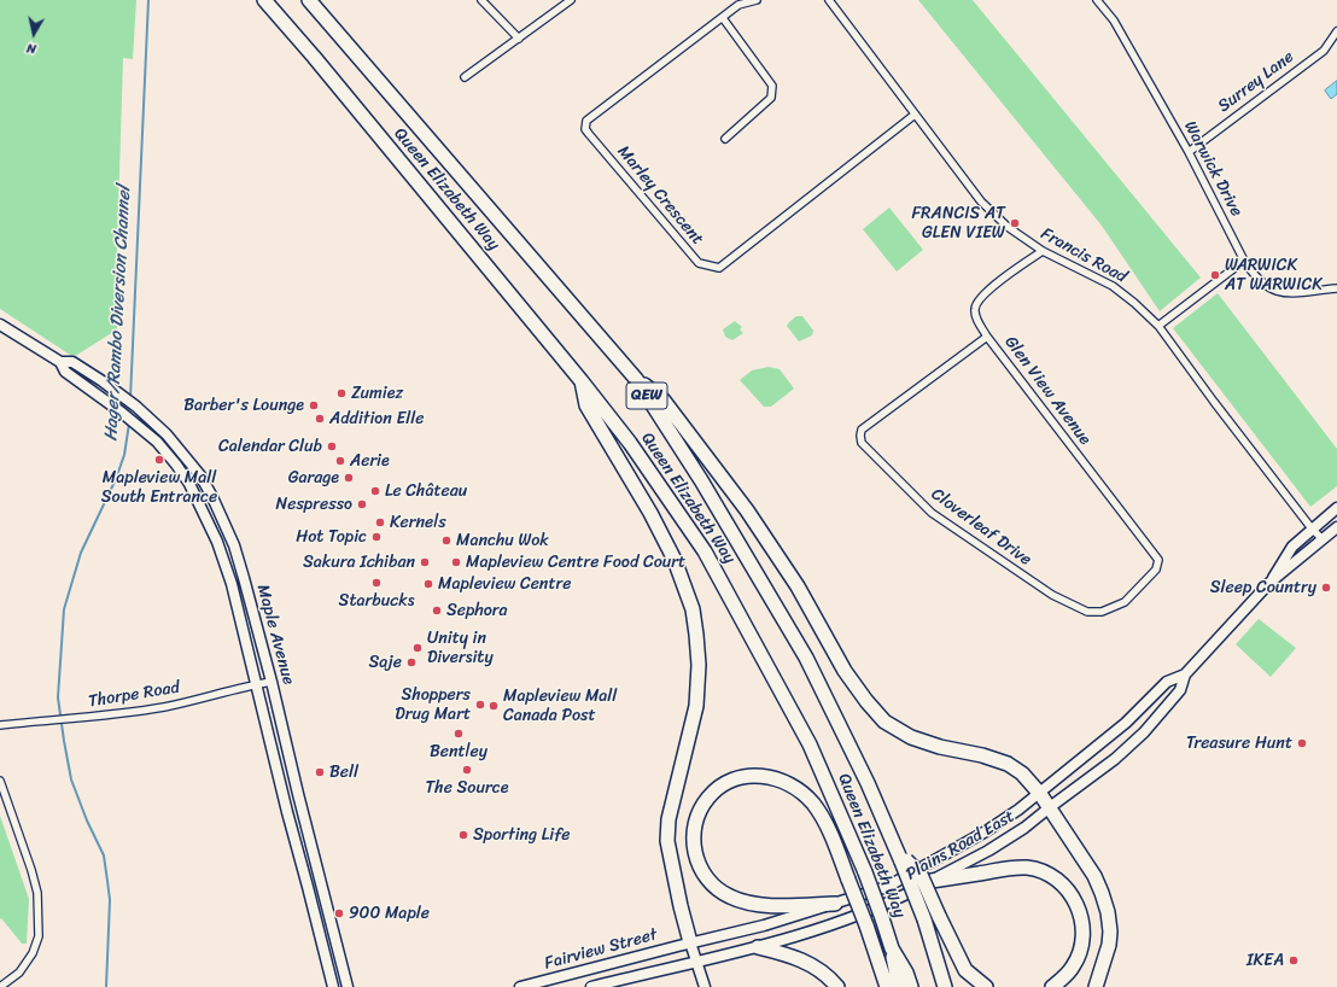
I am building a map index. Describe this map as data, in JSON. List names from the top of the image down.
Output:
{
  "streets": {
    "highway": ["Queen Elizabeth Way", "QEW"],
    "main road": ["Maple Avenue", "Plains Road East", "Fairview Street"],
    "street": [
      "Surrey Lane",
      "Warwick Drive",
      "Marley Crescent",
      "Francis Road",
      "Glen View Avenue",
      "Cloverleaf Drive",
      "Thorpe Road"
    ]
  },
  "crossings": [
    ["Surrey Lane", "Warwick Drive"],
    ["Marley Crescent", "Francis Road"],
    ["Francis Road", "Glen View Avenue"],
    ["Francis Road", "Plains Road East"],
    ["Glen View Avenue", "Cloverleaf Drive"],
    ["Maple Avenue", "Thorpe Road"],
    ["Plains Road East", "Fairview Street"]
  ],
  "water": ["Hager/Rambo Diversion Channel"],
  "places": [
    "FRANCIS AT GLEN VIEW",
    "WARWICK AT WARWICK",
    "Zumiez",
    "Barber's Lounge",
    "Addition Elle",
    "Calendar Club",
    "Mapleview Mall South Entrance",
    "Aerie",
    "Garage",
    "Le Château",
    "Nespresso",
    "Kernels",
    "Hot Topic",
    "Manchu Wok",
    "Sakura Ichiban",
    "Mapleview Centre Food Court",
    "Starbucks",
    "Mapleview Centre",
    "Sleep Country",
    "Sephora",
    "Unity in Diversity",
    "Saje",
    "Shoppers Drug Mart",
    "Mapleview Mall Canada Post",
    "Bentley",
    "Treasure Hunt",
    "The Source",
    "Bell",
    "Sporting Life",
    "900 Maple",
    "IKEA"
  ],
  "north": "bottom"
}
